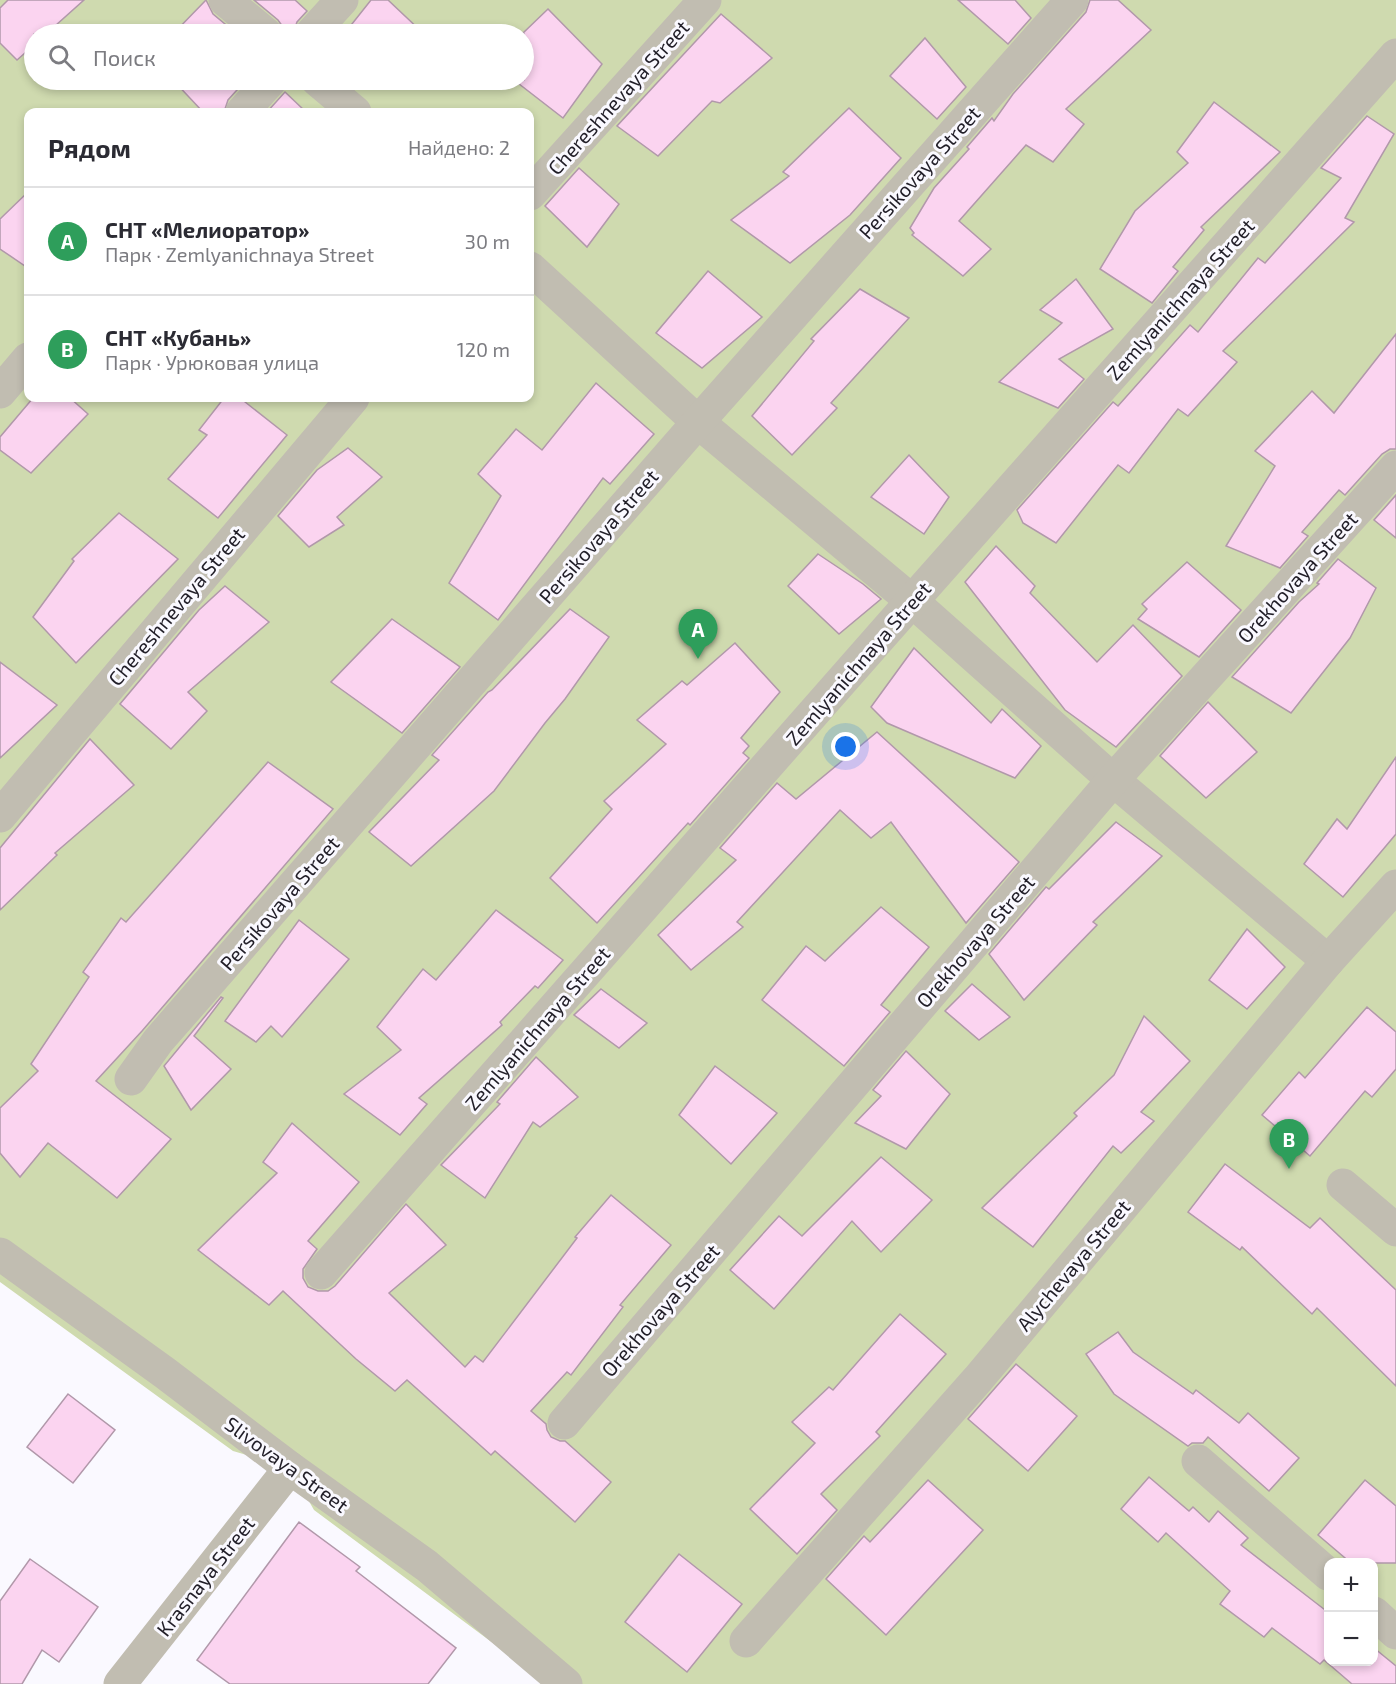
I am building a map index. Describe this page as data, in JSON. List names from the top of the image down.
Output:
{
  "streets": {
    "street": [
      "Chereshnevaya Street",
      "Persikovaya Street",
      "Zemlyanichnaya Street",
      "Orekhovaya Street",
      "Alychevaya Street",
      "Slivovaya Street",
      "Krasnaya Street"
    ]
  },
  "crossings": [
    ["Slivovaya Street", "Krasnaya Street"]
  ],
  "page": {
    "search": "Поиск",
    "heading": ["Рядом", "Найдено: 2"],
    "list": [
      {
        "mark": "A",
        "name": "СНТ «Мелиоратор»",
        "note": "Парк · Zemlyanichnaya Street",
        "value": "30 m"
      },
      {
        "mark": "B",
        "name": "СНТ «Кубань»",
        "note": "Парк · Урюковая улица",
        "value": "120 m"
      }
    ],
    "pins": ["A", "B"],
    "map_buttons": ["+", "−"]
  }
}
